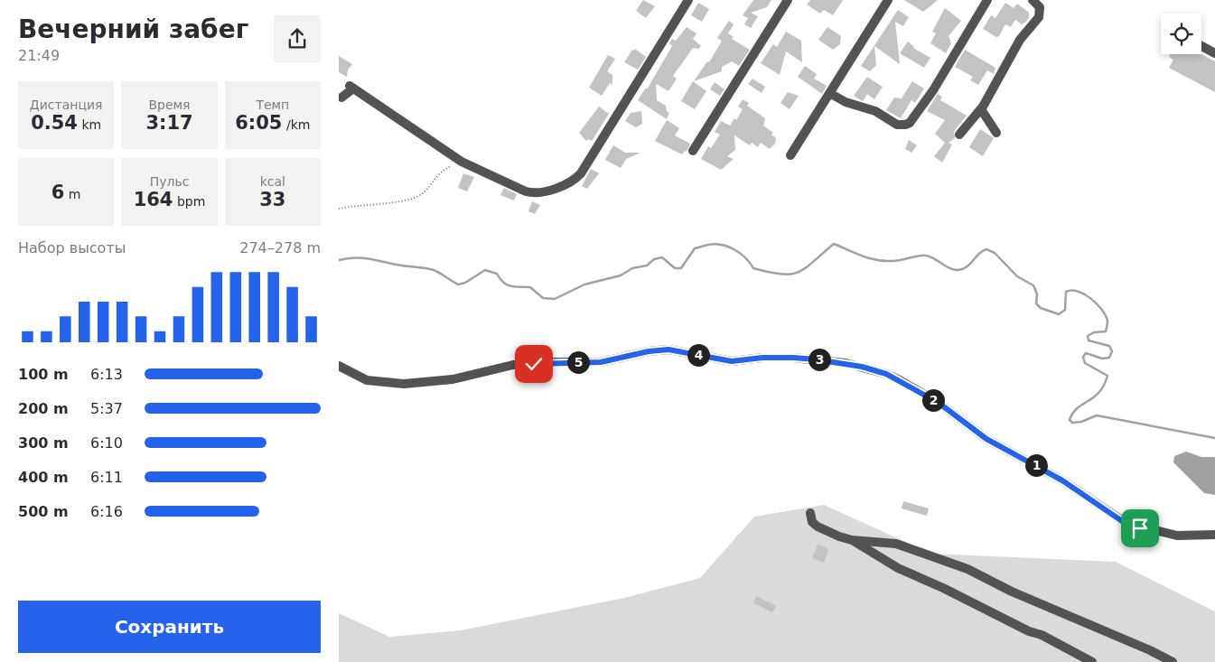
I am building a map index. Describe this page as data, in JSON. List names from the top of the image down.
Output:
{
  "page": {
    "heading": ["Вечерний забег", "21:49"],
    "stats": [
      ["Дистанция", "0.54 km"],
      ["Время", "3:17"],
      ["Темп", "6:05 /km"],
      ["6 m"],
      ["Пульс", "164 bpm"],
      ["kcal", "33"]
    ],
    "chart": ["Набор высоты", "274–278 m"],
    "pins": [
      "4",
      "3",
      "5",
      "2",
      "1"
    ],
    "list": [
      {
        "name": "100 m",
        "note": "6:13"
      },
      {
        "name": "200 m",
        "note": "5:37"
      },
      {
        "name": "300 m",
        "note": "6:10"
      },
      {
        "name": "400 m",
        "note": "6:11"
      },
      {
        "name": "500 m",
        "note": "6:16"
      }
    ],
    "buttons": "Сохранить"
  }
}
